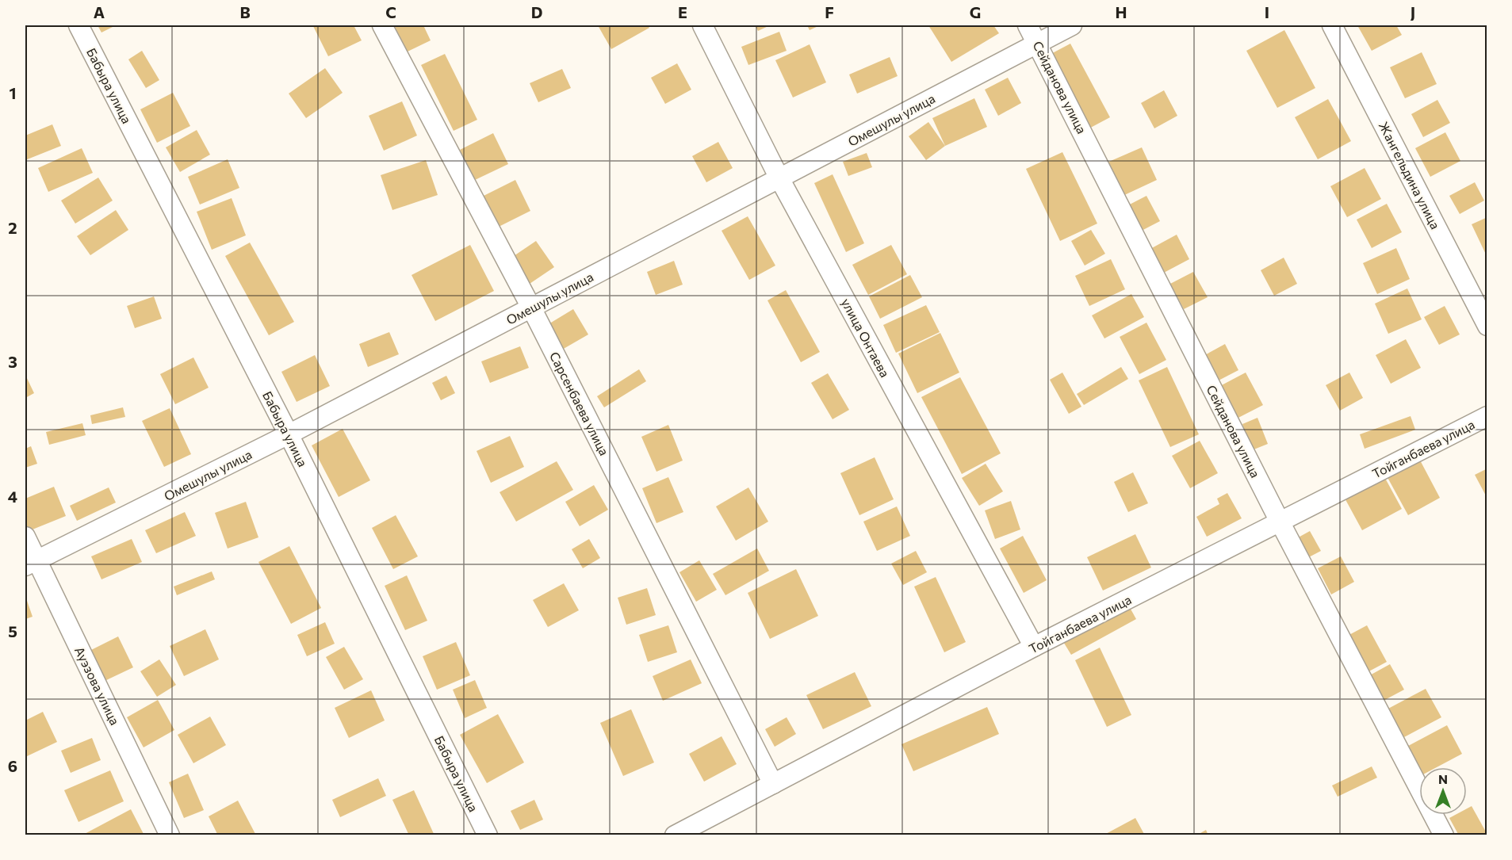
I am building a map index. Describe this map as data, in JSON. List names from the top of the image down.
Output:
{
  "streets": {
    "street": [
      "Бабыра улица",
      "Сейданова улица",
      "Омешулы улица",
      "Жангельдина улица",
      "улица Онтаева",
      "Сарсенбаева улица",
      "Тойганбаева улица",
      "Ауэзова улица"
    ]
  },
  "crossings": [
    ["Бабыра улица", "Омешулы улица"],
    ["Сейданова улица", "Омешулы улица"],
    ["Сейданова улица", "Тойганбаева улица"],
    ["Омешулы улица", "улица Онтаева"],
    ["Омешулы улица", "Сарсенбаева улица"],
    ["Омешулы улица", "Ауэзова улица"],
    ["улица Онтаева", "Тойганбаева улица"],
    ["Сарсенбаева улица", "Тойганбаева улица"]
  ],
  "north": "top",
  "grid": {
    "columns": [
      "A",
      "B",
      "C",
      "D",
      "E",
      "F",
      "G",
      "H",
      "I",
      "J"
    ],
    "rows": [
      "1",
      "2",
      "3",
      "4",
      "5",
      "6"
    ]
  }
}
